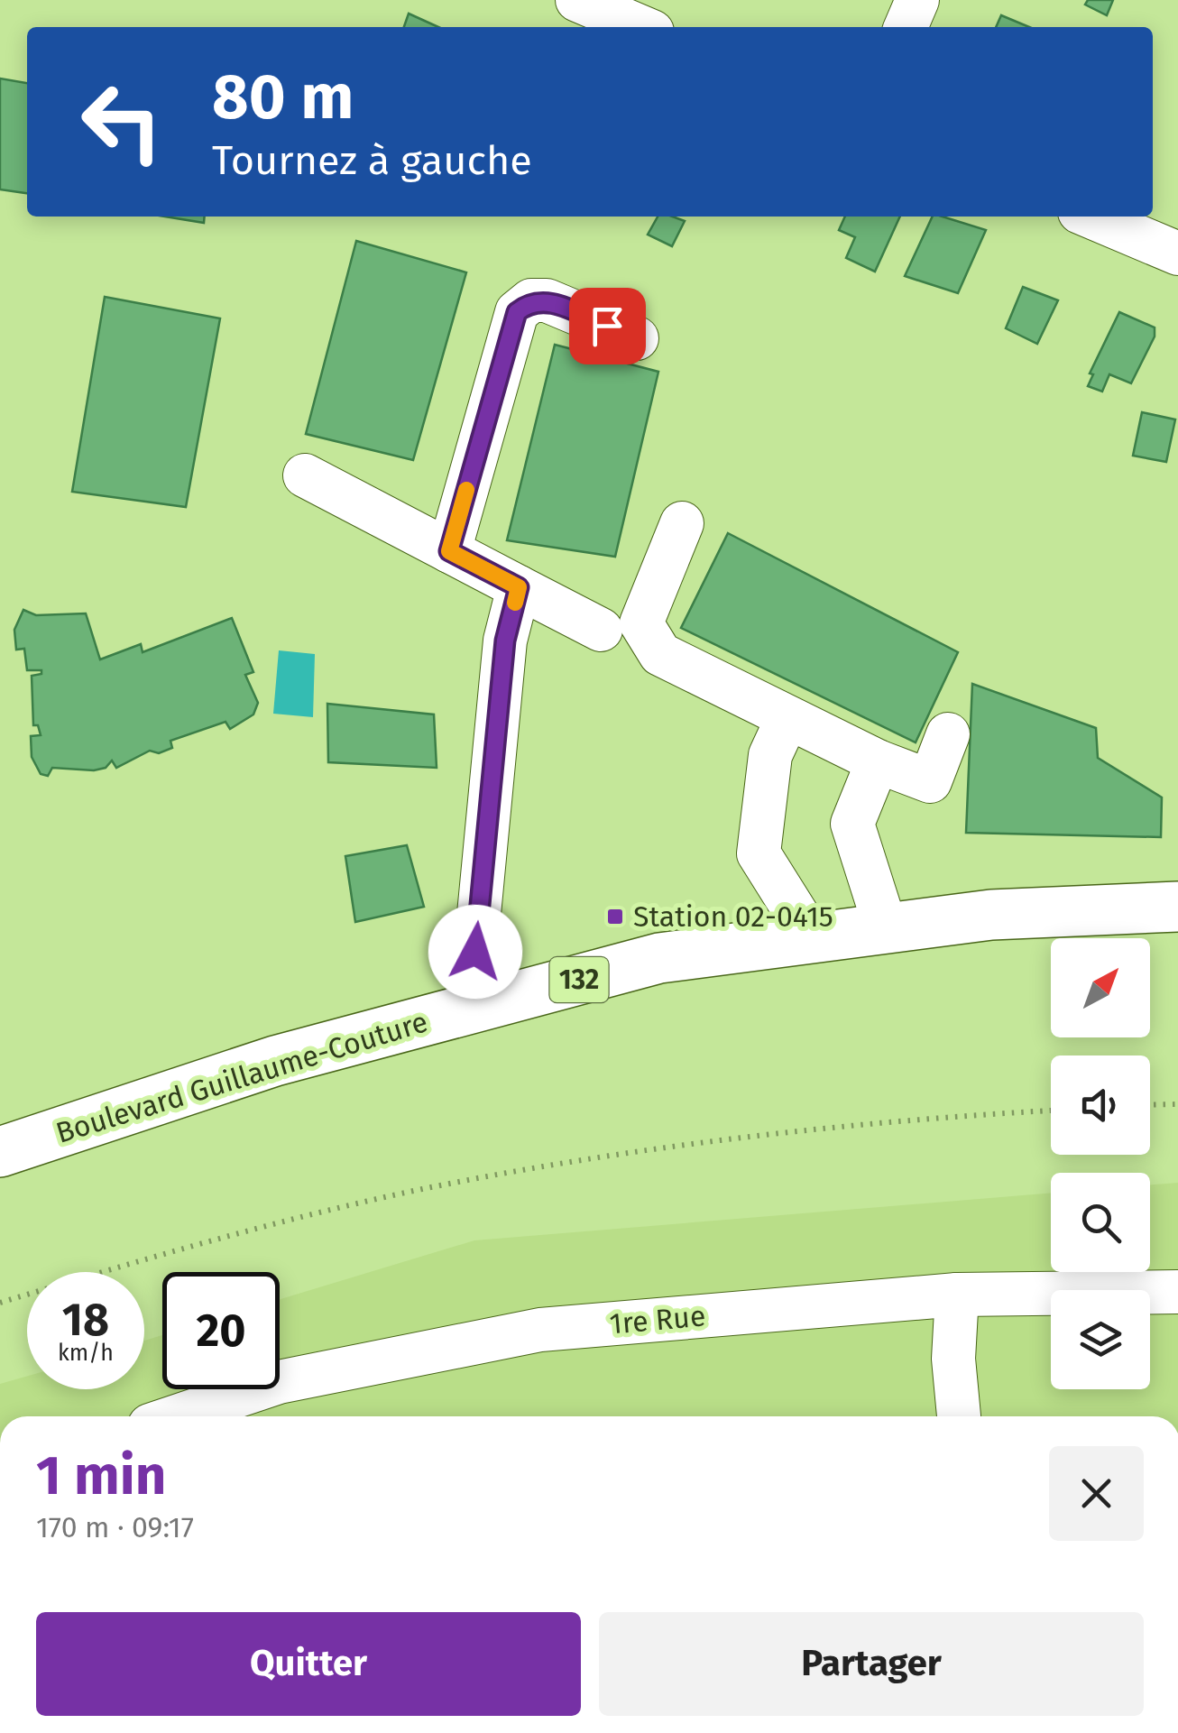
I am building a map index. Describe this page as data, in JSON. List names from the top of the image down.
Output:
{
  "streets": {
    "main road": ["132", "Boulevard Guillaume-Couture"],
    "street": ["1re Rue"]
  },
  "places": {
    "transit": ["Station 02-0415"]
  },
  "north": "top right",
  "page": {
    "turn": ["80 m", "Tournez à gauche"],
    "speed": "18 km/h",
    "limit": "20",
    "heading": ["1 min", "170 m · 09:17"],
    "buttons": ["Quitter", "Partager"]
  }
}
